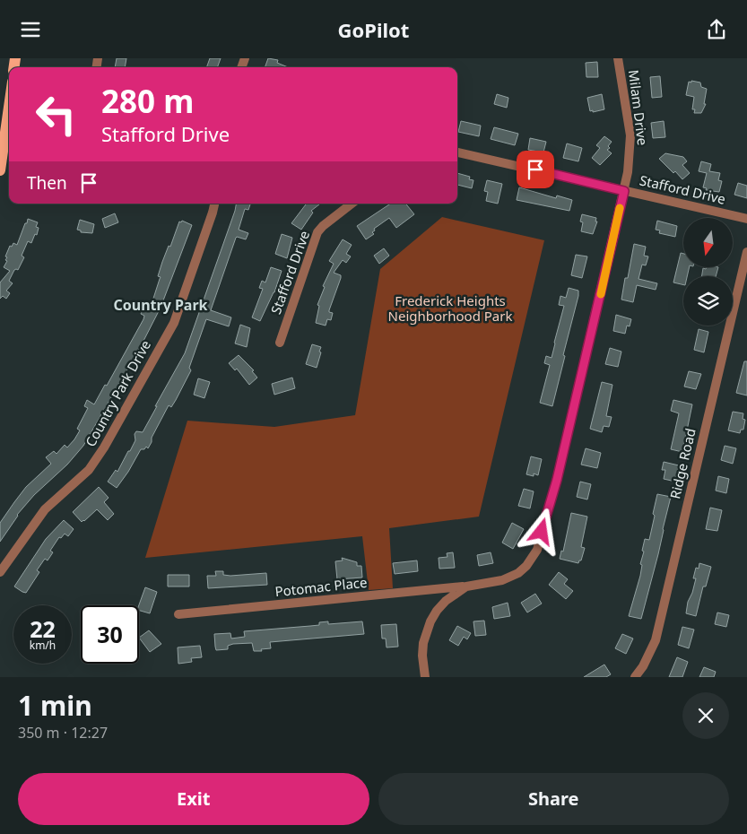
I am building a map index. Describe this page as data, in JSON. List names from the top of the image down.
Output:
{
  "streets": {
    "street": [
      "Milam Drive",
      "Stafford Drive",
      "Country Park Drive",
      "Ridge Road",
      "Potomac Place"
    ]
  },
  "crossings": [
    ["Milam Drive", "Stafford Drive"],
    ["Milam Drive", "Potomac Place"]
  ],
  "districts": ["Country Park"],
  "parks": ["Frederick Heights Neighborhood Park"],
  "north": "bottom",
  "page": {
    "header": "GoPilot",
    "turn": ["280 m", "Stafford Drive"],
    "then": "Then",
    "speed": "22 km/h",
    "limit": "30",
    "heading": ["1 min", "350 m · 12:27"],
    "buttons": ["Exit", "Share"]
  }
}
